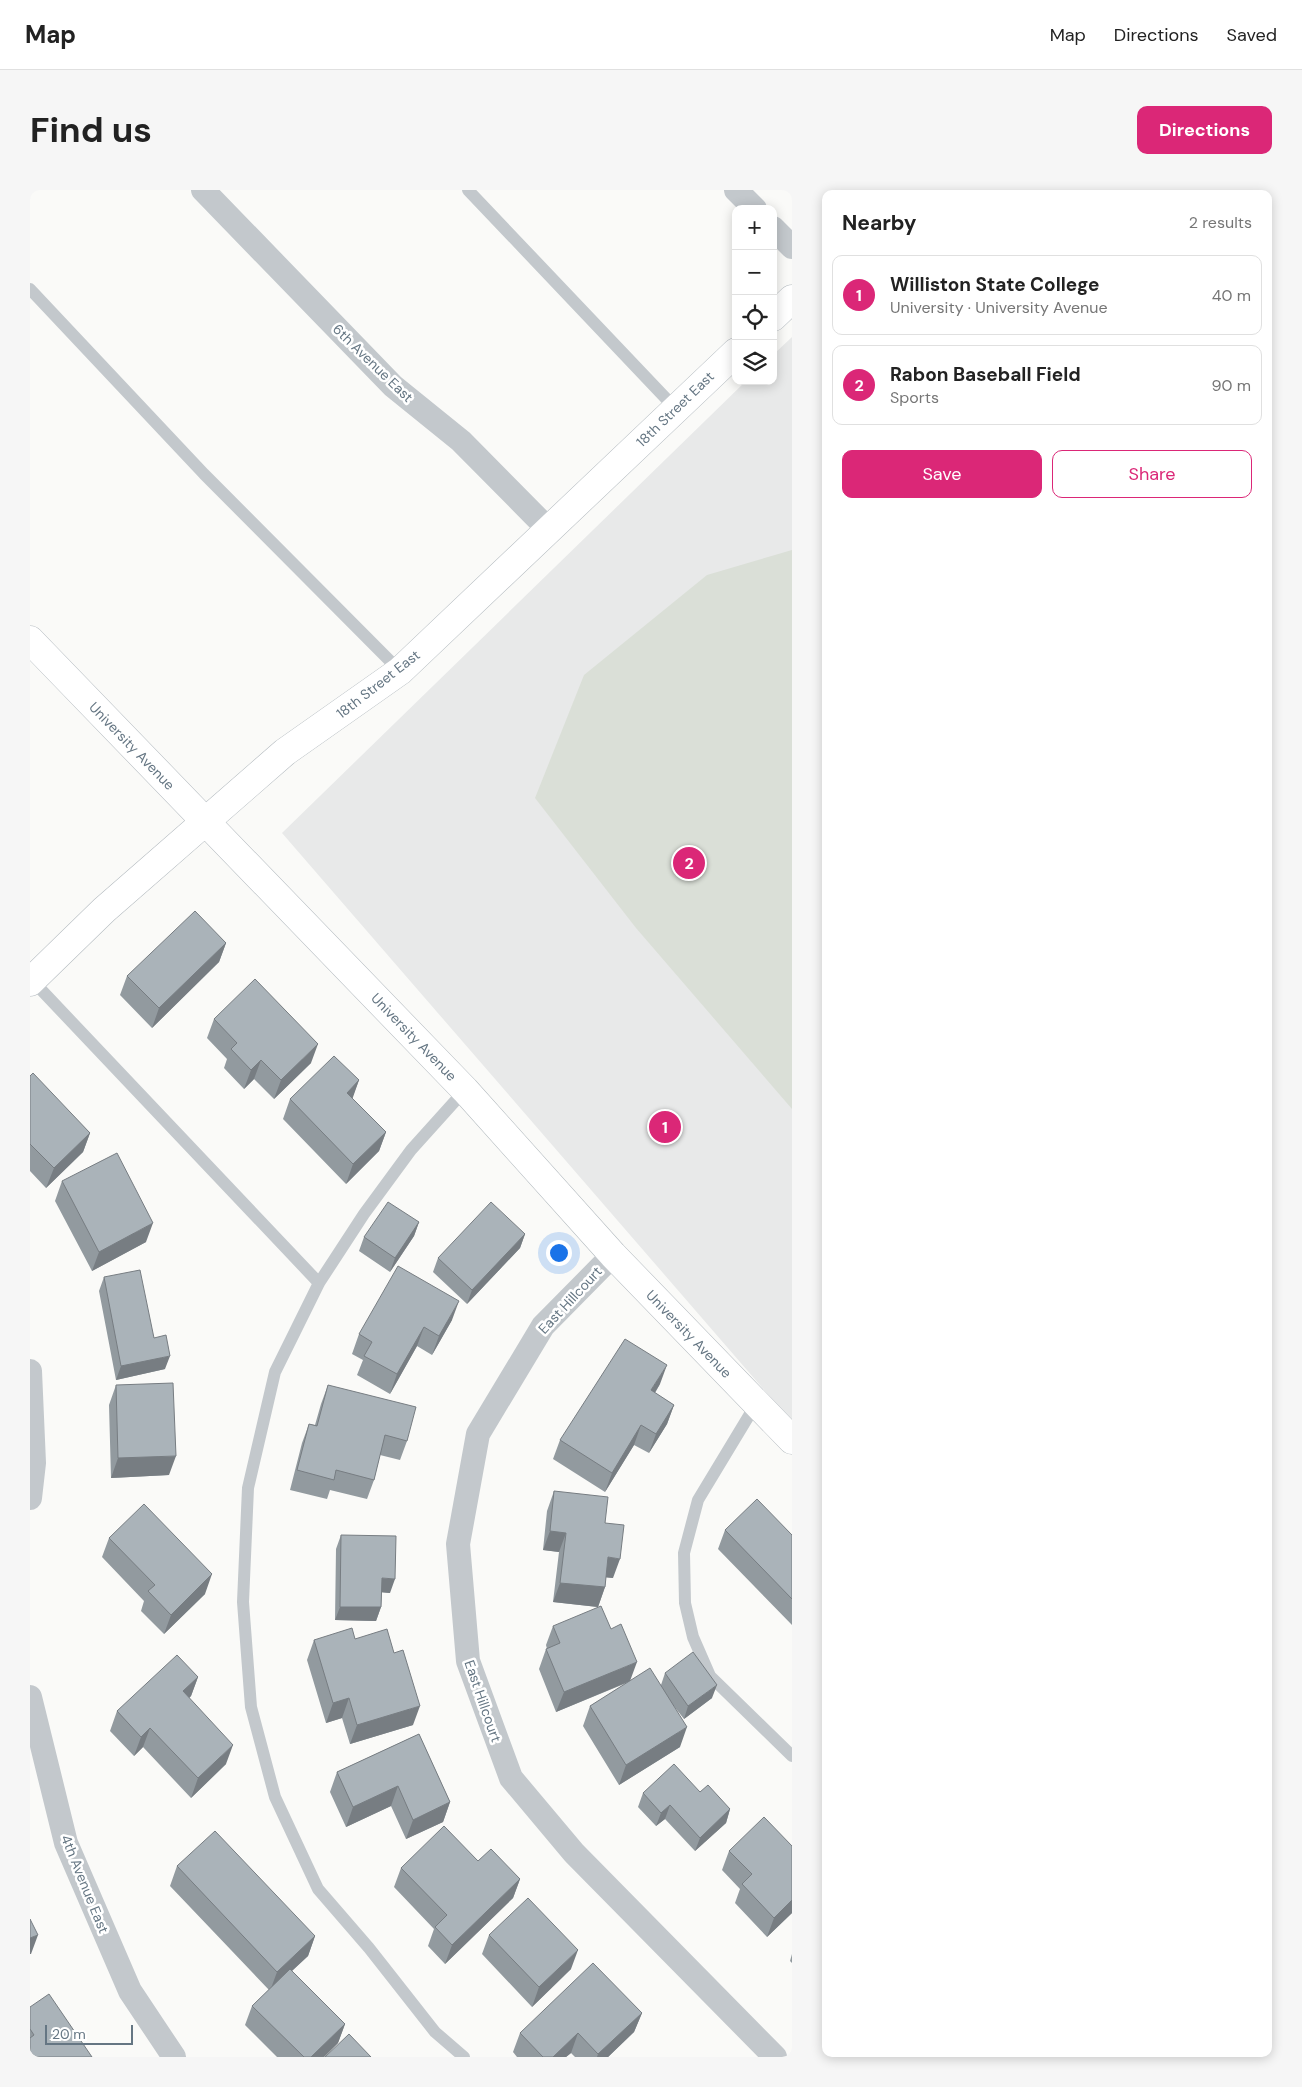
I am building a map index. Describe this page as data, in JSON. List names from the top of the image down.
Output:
{
  "streets": {
    "street": [
      "6th Avenue East",
      "18th Street East",
      "University Avenue",
      "East Hillcourt",
      "4th Avenue East"
    ]
  },
  "crossings": [
    ["6th Avenue East", "18th Street East"],
    ["18th Street East", "University Avenue"],
    ["University Avenue", "East Hillcourt"]
  ],
  "scale_bar": "20 m",
  "page": {
    "header": "Map",
    "nav": ["Map", "Directions", "Saved"],
    "buttons": [
      "Directions",
      ["Save", "Share"]
    ],
    "title": "Find us",
    "heading": ["Nearby", "2 results"],
    "map_buttons": ["+", "−"],
    "list": [
      {
        "mark": "1",
        "name": "Williston State College",
        "note": "University · University Avenue",
        "value": "40 m"
      },
      {
        "mark": "2",
        "name": "Rabon Baseball Field",
        "note": "Sports",
        "value": "90 m"
      }
    ],
    "pins": ["2", "1"],
    "scale": "20 m"
  }
}
